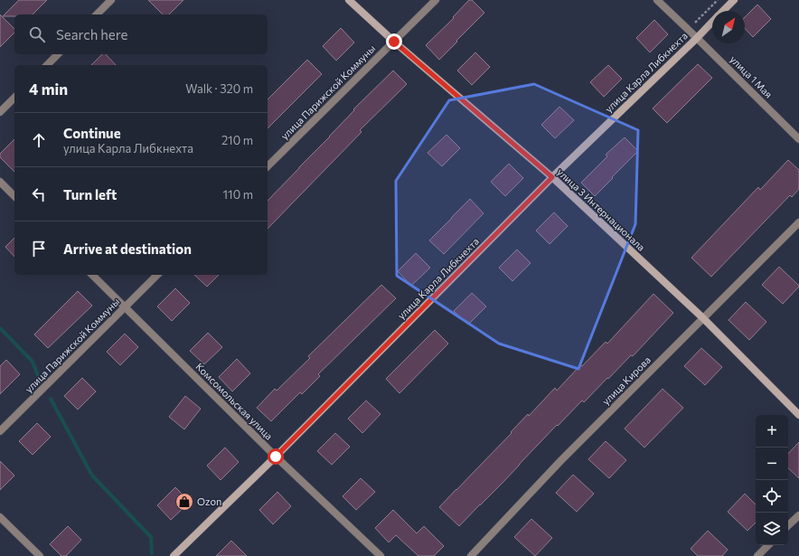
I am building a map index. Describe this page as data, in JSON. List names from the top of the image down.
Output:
{
  "streets": {
    "main road": ["улица Карла Либкнехта", "улица 3 Интернационала"],
    "street": [
      "улица 1 Мая",
      "улица Парижской Коммуны",
      "улица Кирова",
      "Комсомольская улица"
    ]
  },
  "crossings": [
    ["улица Карла Либкнехта", "улица 1 Мая"],
    ["улица Карла Либкнехта", "улица 3 Интернационала"],
    ["улица Карла Либкнехта", "Комсомольская улица"],
    ["улица Парижской Коммуны", "улица 3 Интернационала"],
    ["улица Парижской Коммуны", "Комсомольская улица"],
    ["улица 3 Интернационала", "улица Кирова"]
  ],
  "places": {
    "shop": ["Ozon"]
  },
  "north": "top right",
  "page": {
    "search": "Search here",
    "heading": ["4 min", "Walk · 320 m"],
    "list": [
      ["Continue", "улица Карла Либкнехта", "210 m"],
      ["Turn left", "110 m"],
      "Arrive at destination"
    ],
    "map_buttons": ["+", "−"]
  }
}
